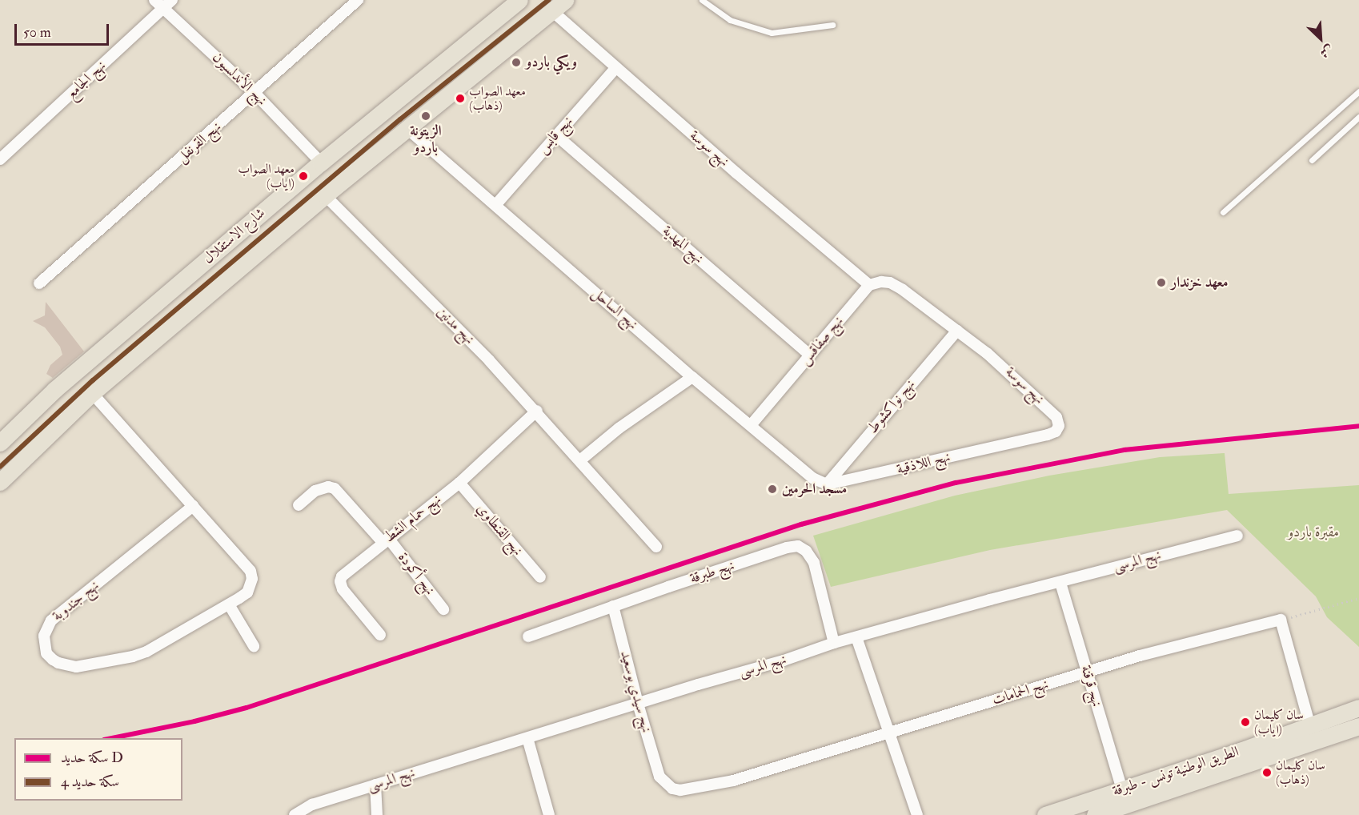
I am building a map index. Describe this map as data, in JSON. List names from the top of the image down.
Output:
{
  "streets": {
    "main road": ["شارع الاستقلال", "الطريق الوطنية تونس - طبرقة"],
    "street": [
      "نهج الأندلسيون",
      "نهج الجامع",
      "نهج قابس",
      "نهج القرنفل",
      "نهج سوسة",
      "نهج المهدية",
      "نهج الساحل",
      "نهج مدنين",
      "نهج صفاقس",
      "نهج نواكشوط",
      "نهج اللاذقية",
      "نهج حمام الشط",
      "نهج القنطاوي",
      "نهج المرسى",
      "نهج طبرقة",
      "نهج أكودة",
      "نهج جندوبة",
      "نهج قرقنة",
      "نهج سيدي بوسعيد",
      "نهج الحمامات"
    ]
  },
  "crossings": [
    ["نهج الأندلسيون", "نهج الجامع"],
    ["نهج الأندلسيون", "نهج القرنفل"],
    ["نهج الأندلسيون", "شارع الاستقلال"],
    ["نهج قابس", "نهج سوسة"],
    ["نهج قابس", "نهج المهدية"],
    ["نهج قابس", "نهج الساحل"],
    ["نهج سوسة", "شارع الاستقلال"],
    ["نهج سوسة", "نهج صفاقس"],
    ["نهج سوسة", "نهج نواكشوط"],
    ["نهج سوسة", "نهج اللاذقية"],
    ["شارع الاستقلال", "نهج الساحل"],
    ["شارع الاستقلال", "نهج مدنين"],
    ["شارع الاستقلال", "نهج جندوبة"],
    ["نهج المهدية", "نهج صفاقس"],
    ["نهج الساحل", "نهج صفاقس"],
    ["نهج الساحل", "نهج نواكشوط"],
    ["نهج الساحل", "نهج اللاذقية"],
    ["نهج مدنين", "نهج حمام الشط"],
    ["نهج نواكشوط", "نهج اللاذقية"],
    ["نهج حمام الشط", "نهج القنطاوي"],
    ["نهج حمام الشط", "نهج أكودة"],
    ["نهج المرسى", "نهج طبرقة"],
    ["نهج المرسى", "نهج قرقنة"],
    ["نهج المرسى", "نهج سيدي بوسعيد"],
    ["نهج طبرقة", "نهج سيدي بوسعيد"],
    ["نهج قرقنة", "نهج الحمامات"],
    ["نهج قرقنة", "الطريق الوطنية تونس - طبرقة"],
    ["نهج سيدي بوسعيد", "نهج الحمامات"]
  ],
  "parks": ["مقبرة باردو"],
  "places": [
    "ويكي باردو",
    "معهد الصواب (ذهاب)",
    "الزيتونة باردو",
    "معهد الصواب (إياب)",
    "معهد خزندار",
    "مسجد الحرمين",
    "سان كليمان (إياب)",
    "سان كليمان (ذهاب)"
  ],
  "lines": ["rail line 4", "rail line D"],
  "legend": ["سكة حديد D", "سكة حديد 4"],
  "scale_bar": "50 m",
  "north": "bottom right"
}
